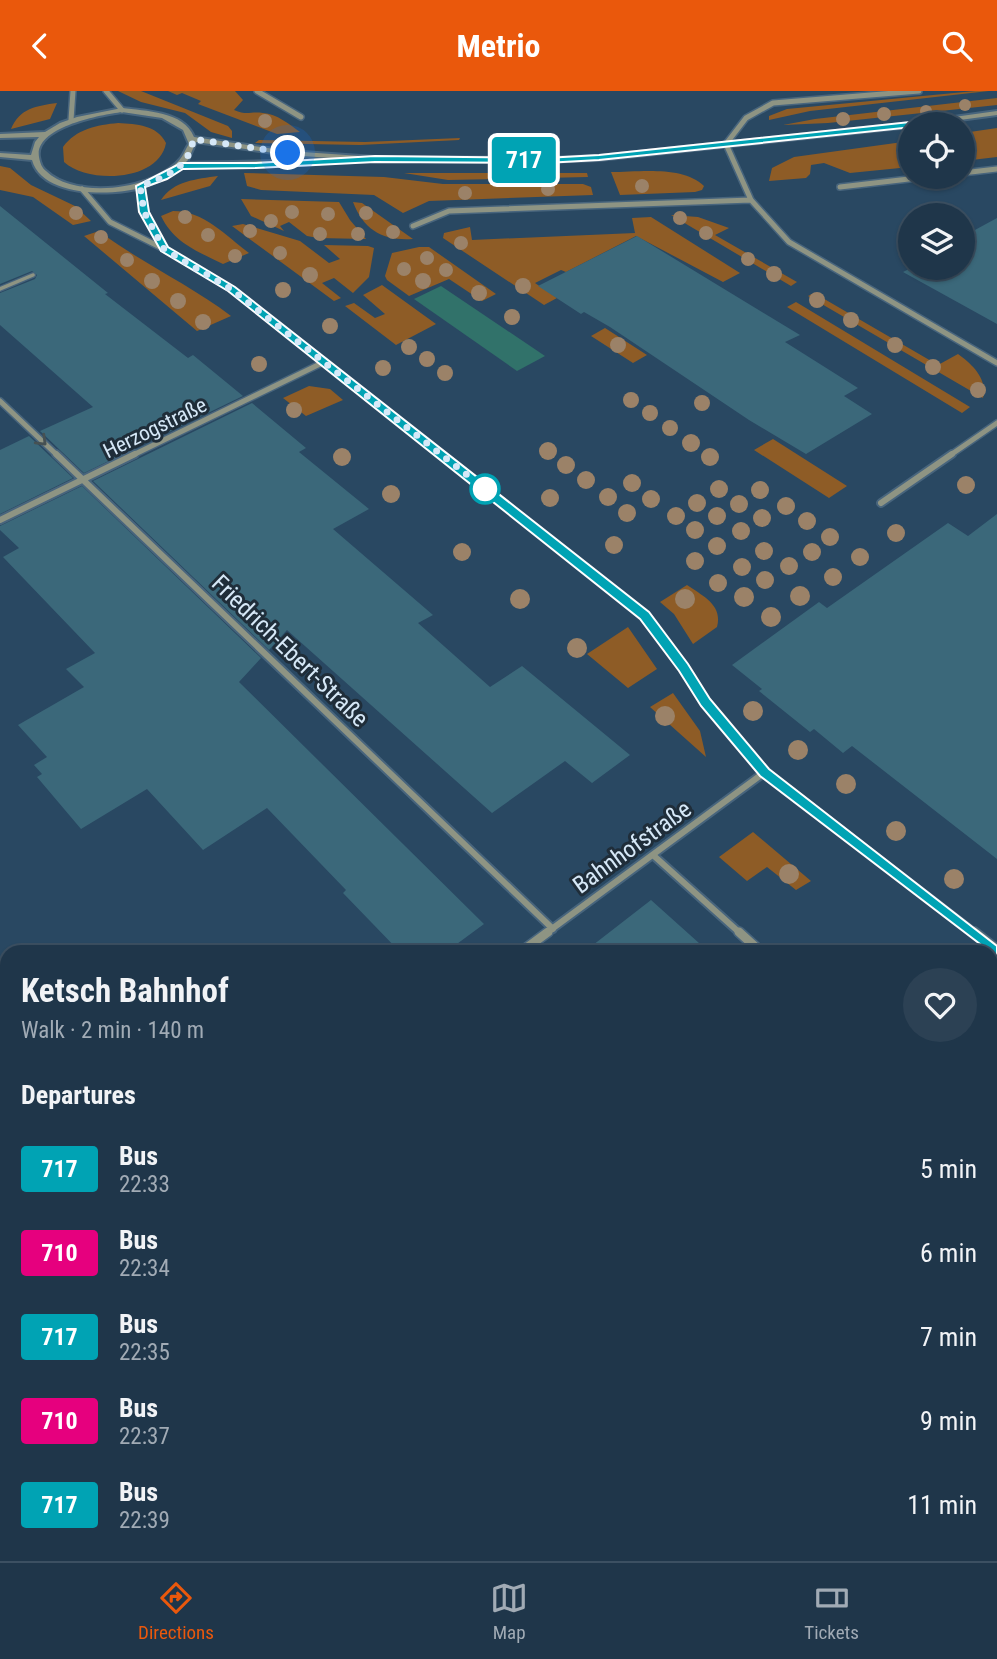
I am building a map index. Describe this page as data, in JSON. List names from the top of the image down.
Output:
{
  "streets": {
    "street": ["Herzogstraße", "Friedrich-Ebert-Straße", "Bahnhofstraße"]
  },
  "crossings": [
    ["Herzogstraße", "Friedrich-Ebert-Straße"],
    ["Friedrich-Ebert-Straße", "Bahnhofstraße"]
  ],
  "lines": ["bus line 717"],
  "page": {
    "header": "Metrio",
    "on_map": "717",
    "heading": [
      ["Ketsch Bahnhof", "Walk · 2 min · 140 m"],
      "Departures"
    ],
    "list": [
      {
        "mark": "717",
        "name": "Bus",
        "note": "22:33",
        "value": "5 min"
      },
      {
        "mark": "710",
        "name": "Bus",
        "note": "22:34",
        "value": "6 min"
      },
      {
        "mark": "717",
        "name": "Bus",
        "note": "22:35",
        "value": "7 min"
      },
      {
        "mark": "710",
        "name": "Bus",
        "note": "22:37",
        "value": "9 min"
      },
      {
        "mark": "717",
        "name": "Bus",
        "note": "22:39",
        "value": "11 min"
      }
    ],
    "tabs": ["Directions", "Map", "Tickets"]
  }
}
